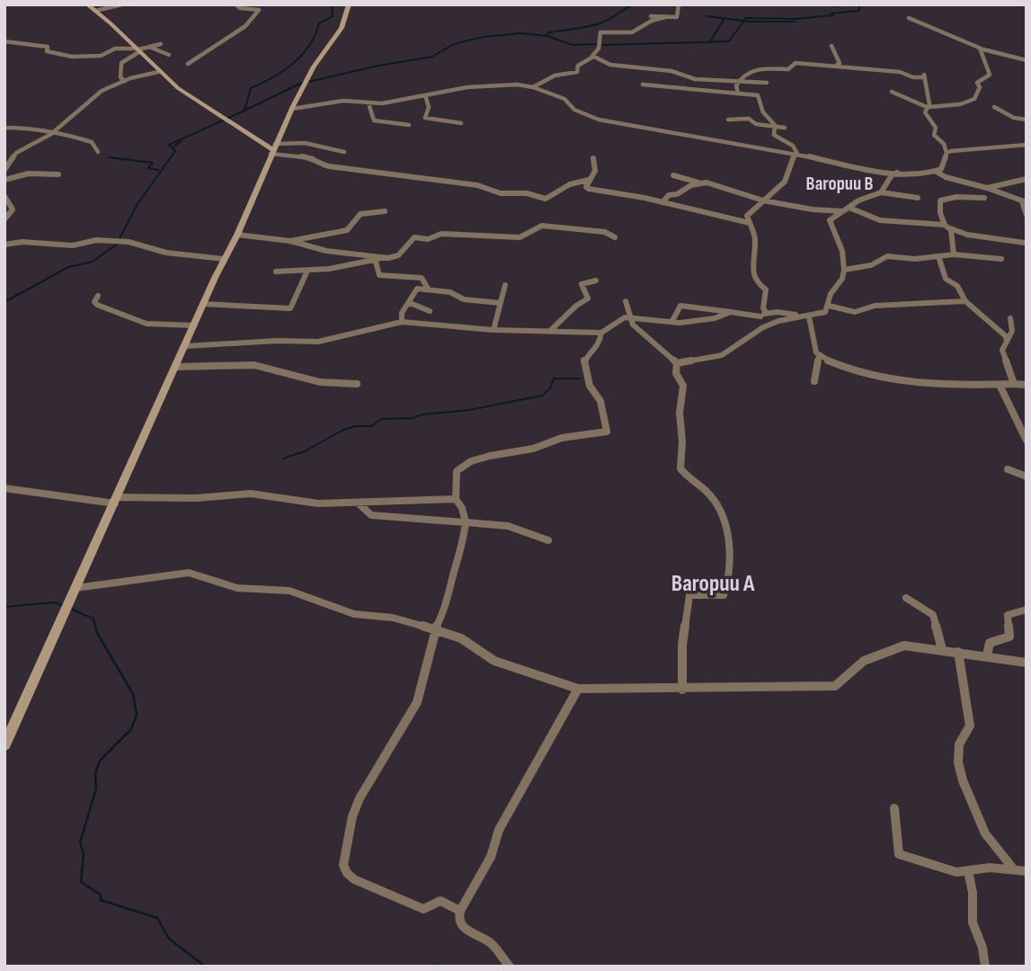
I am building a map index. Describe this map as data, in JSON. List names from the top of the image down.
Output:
{
  "districts": ["Baropuu B", "Baropuu A"]
}
